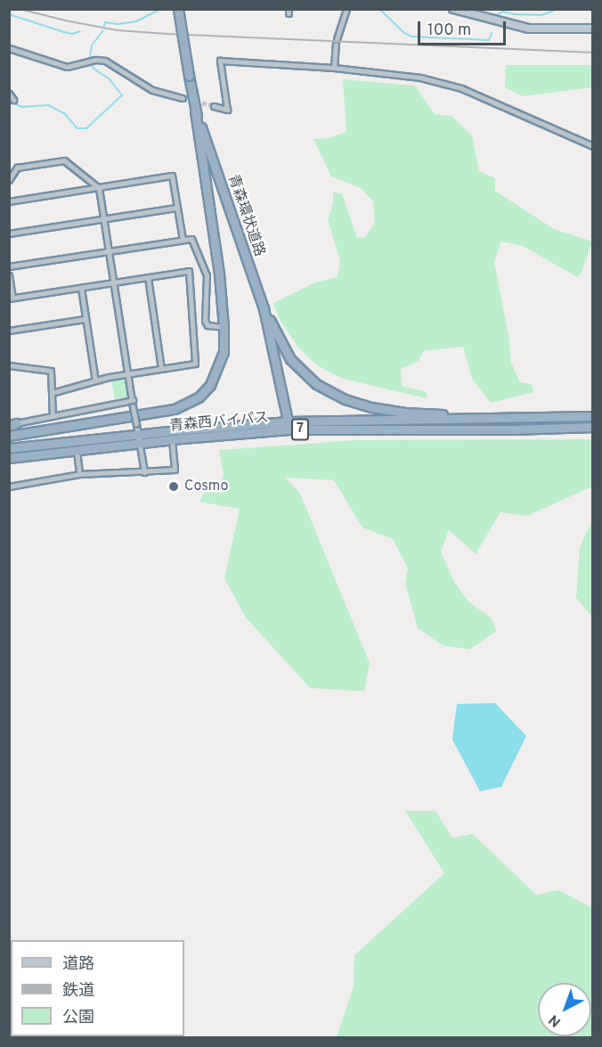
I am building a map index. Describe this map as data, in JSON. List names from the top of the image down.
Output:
{
  "streets": {
    "highway": ["青森環状道路", "青森西バイパス", "7"]
  },
  "crossings": [
    ["青森環状道路", "青森西バイパス"]
  ],
  "places": ["Cosmo"],
  "legend": ["道路", "鉄道", "公園"],
  "scale_bar": "100 m",
  "north": "bottom left"
}
